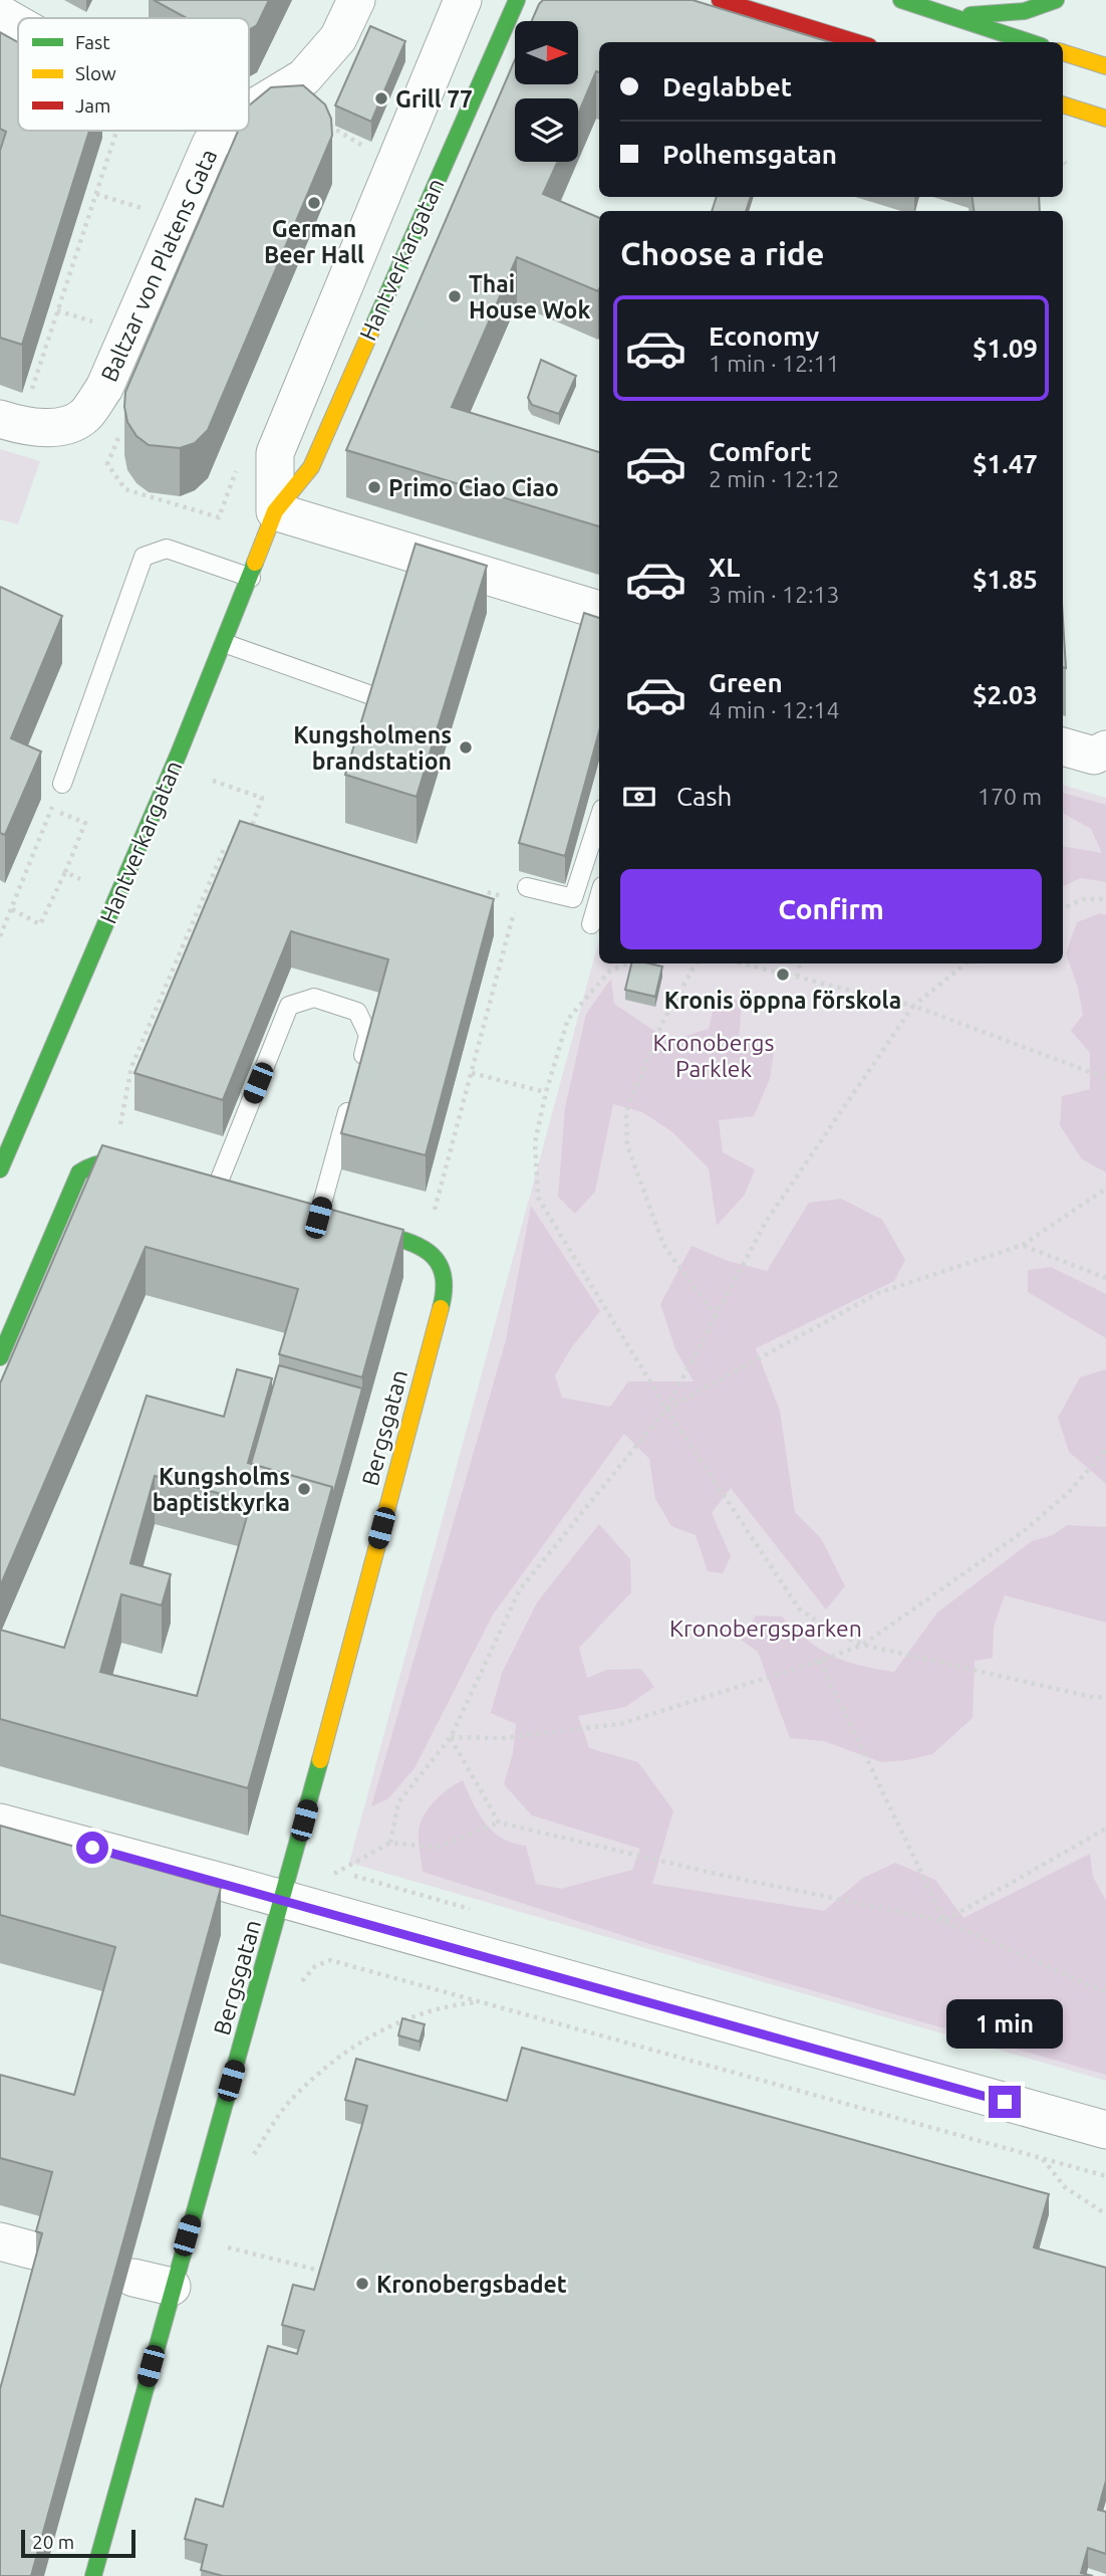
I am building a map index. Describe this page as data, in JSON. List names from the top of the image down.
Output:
{
  "streets": {
    "street": ["Hantverkargatan", "Baltzar von Platens Gata", "Bergsgatan"]
  },
  "parks": ["Kronobergs Parklek", "Kronobergsparken"],
  "places": [
    "Grill 77",
    "German Beer Hall",
    "Thai House Wok",
    "Primo Ciao Ciao",
    "Kungsholmens brandstation",
    "Kronis öppna förskola",
    "Kungsholms baptistkyrka",
    "Kronobergsbadet"
  ],
  "legend": ["Fast", "Slow", "Jam"],
  "scale_bar": "20 m",
  "north": "right",
  "page": {
    "banner": ["Deglabbet", "Polhemsgatan"],
    "heading": "Choose a ride",
    "list": [
      {
        "name": "Economy",
        "note": "1 min · 12:11",
        "value": "$1.09"
      },
      {
        "name": "Comfort",
        "note": "2 min · 12:12",
        "value": "$1.47"
      },
      {
        "name": "XL",
        "note": "3 min · 12:13",
        "value": "$1.85"
      },
      {
        "name": "Green",
        "note": "4 min · 12:14",
        "value": "$2.03"
      }
    ],
    "pay": ["Cash", "170 m"],
    "buttons": "Confirm",
    "bubble": "1 min",
    "scale": "20 m"
  }
}
